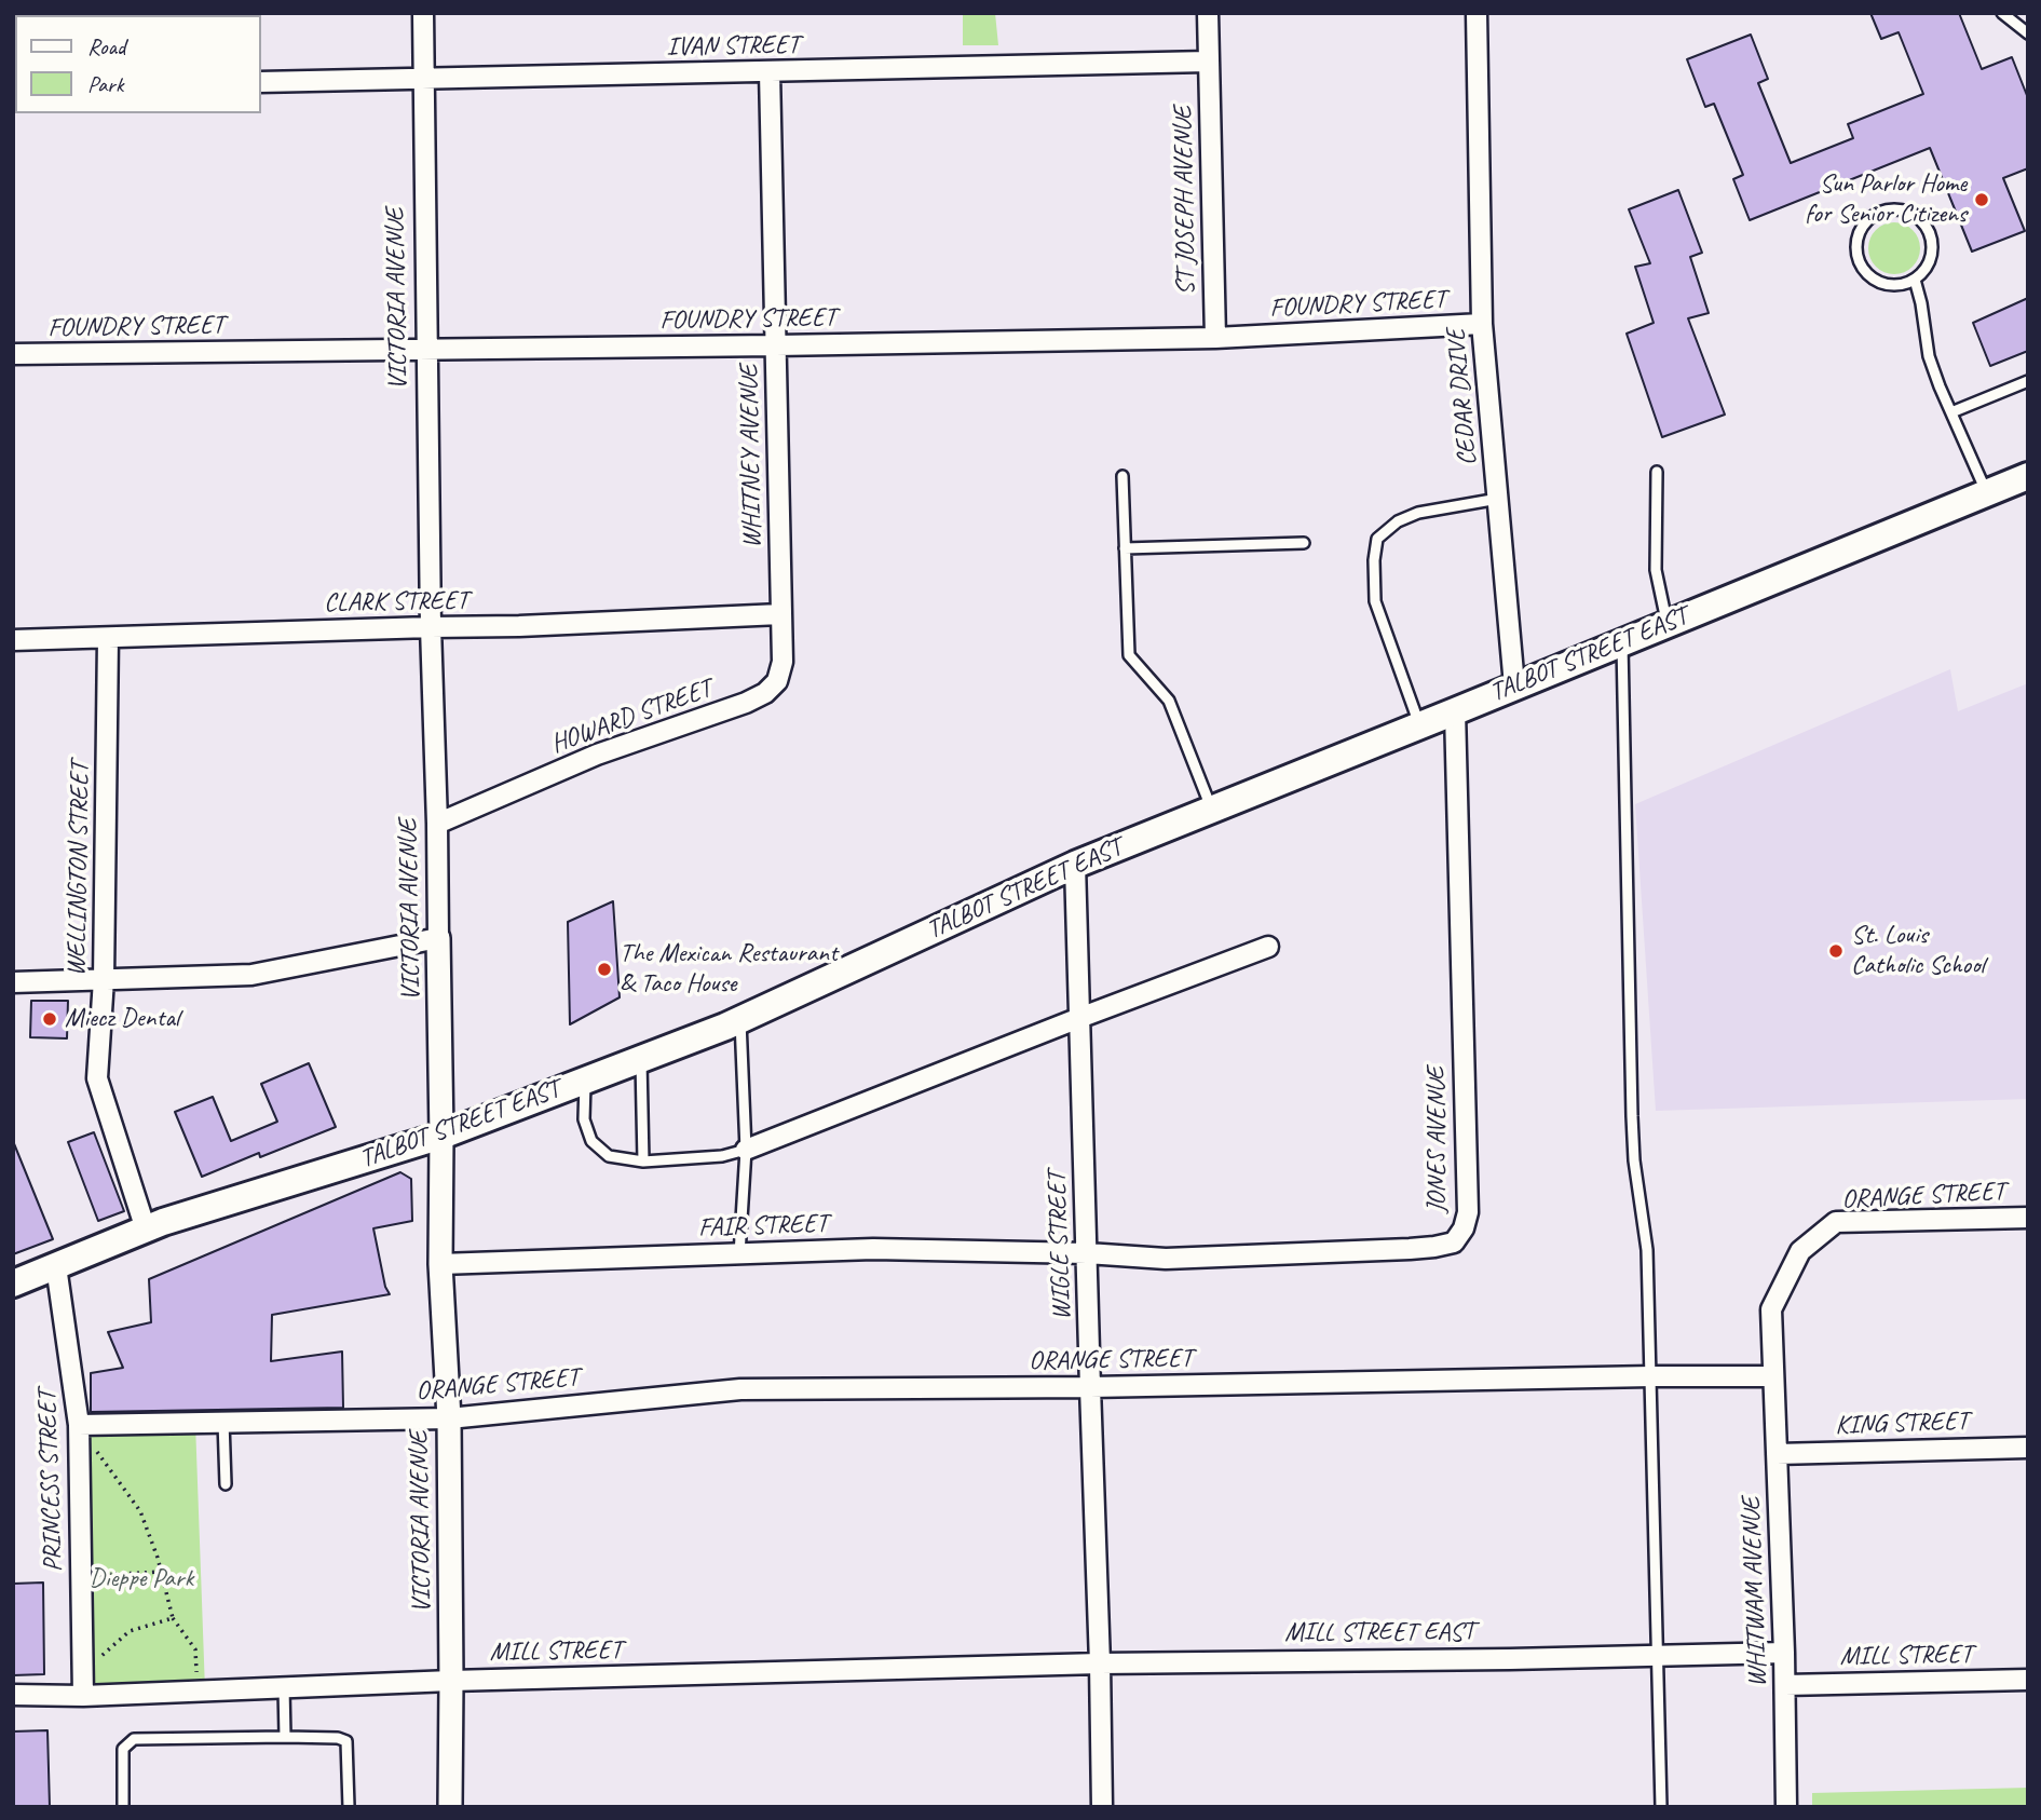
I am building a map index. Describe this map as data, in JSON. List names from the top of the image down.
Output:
{
  "streets": {
    "main road": ["TALBOT STREET EAST"],
    "street": [
      "IVAN STREET",
      "ST JOSEPH AVENUE",
      "VICTORIA AVENUE",
      "FOUNDRY STREET",
      "CEDAR DRIVE",
      "WHITNEY AVENUE",
      "CLARK STREET",
      "HOWARD STREET",
      "WELLINGTON STREET",
      "JONES AVENUE",
      "ORANGE STREET",
      "FAIR STREET",
      "WIGLE STREET",
      "KING STREET",
      "PRINCESS STREET",
      "WHITWAM AVENUE",
      "MILL STREET EAST",
      "MILL STREET"
    ]
  },
  "crossings": [
    ["IVAN STREET", "ST JOSEPH AVENUE"],
    ["IVAN STREET", "VICTORIA AVENUE"],
    ["IVAN STREET", "WHITNEY AVENUE"],
    ["ST JOSEPH AVENUE", "FOUNDRY STREET"],
    ["VICTORIA AVENUE", "FOUNDRY STREET"],
    ["VICTORIA AVENUE", "CLARK STREET"],
    ["VICTORIA AVENUE", "TALBOT STREET EAST"],
    ["VICTORIA AVENUE", "HOWARD STREET"],
    ["VICTORIA AVENUE", "ORANGE STREET"],
    ["VICTORIA AVENUE", "FAIR STREET"],
    ["VICTORIA AVENUE", "MILL STREET"],
    ["FOUNDRY STREET", "CEDAR DRIVE"],
    ["FOUNDRY STREET", "WHITNEY AVENUE"],
    ["CEDAR DRIVE", "TALBOT STREET EAST"],
    ["WHITNEY AVENUE", "CLARK STREET"],
    ["WHITNEY AVENUE", "HOWARD STREET"],
    ["CLARK STREET", "HOWARD STREET"],
    ["CLARK STREET", "WELLINGTON STREET"],
    ["TALBOT STREET EAST", "WELLINGTON STREET"],
    ["TALBOT STREET EAST", "JONES AVENUE"],
    ["TALBOT STREET EAST", "WIGLE STREET"],
    ["TALBOT STREET EAST", "PRINCESS STREET"],
    ["JONES AVENUE", "FAIR STREET"],
    ["JONES AVENUE", "WIGLE STREET"],
    ["ORANGE STREET", "WIGLE STREET"],
    ["ORANGE STREET", "PRINCESS STREET"],
    ["ORANGE STREET", "WHITWAM AVENUE"],
    ["FAIR STREET", "WIGLE STREET"],
    ["WIGLE STREET", "MILL STREET EAST"],
    ["WIGLE STREET", "MILL STREET"],
    ["KING STREET", "WHITWAM AVENUE"],
    ["PRINCESS STREET", "MILL STREET"],
    ["WHITWAM AVENUE", "MILL STREET"],
    ["MILL STREET EAST", "MILL STREET"]
  ],
  "parks": ["Dieppe Park"],
  "places": [
    "Sun Parlor Home for Senior Citizens",
    "St. Louis Catholic School",
    "The Mexican Restaurant & Taco House",
    "Miecz Dental"
  ],
  "legend": ["Road", "Park"]
}
